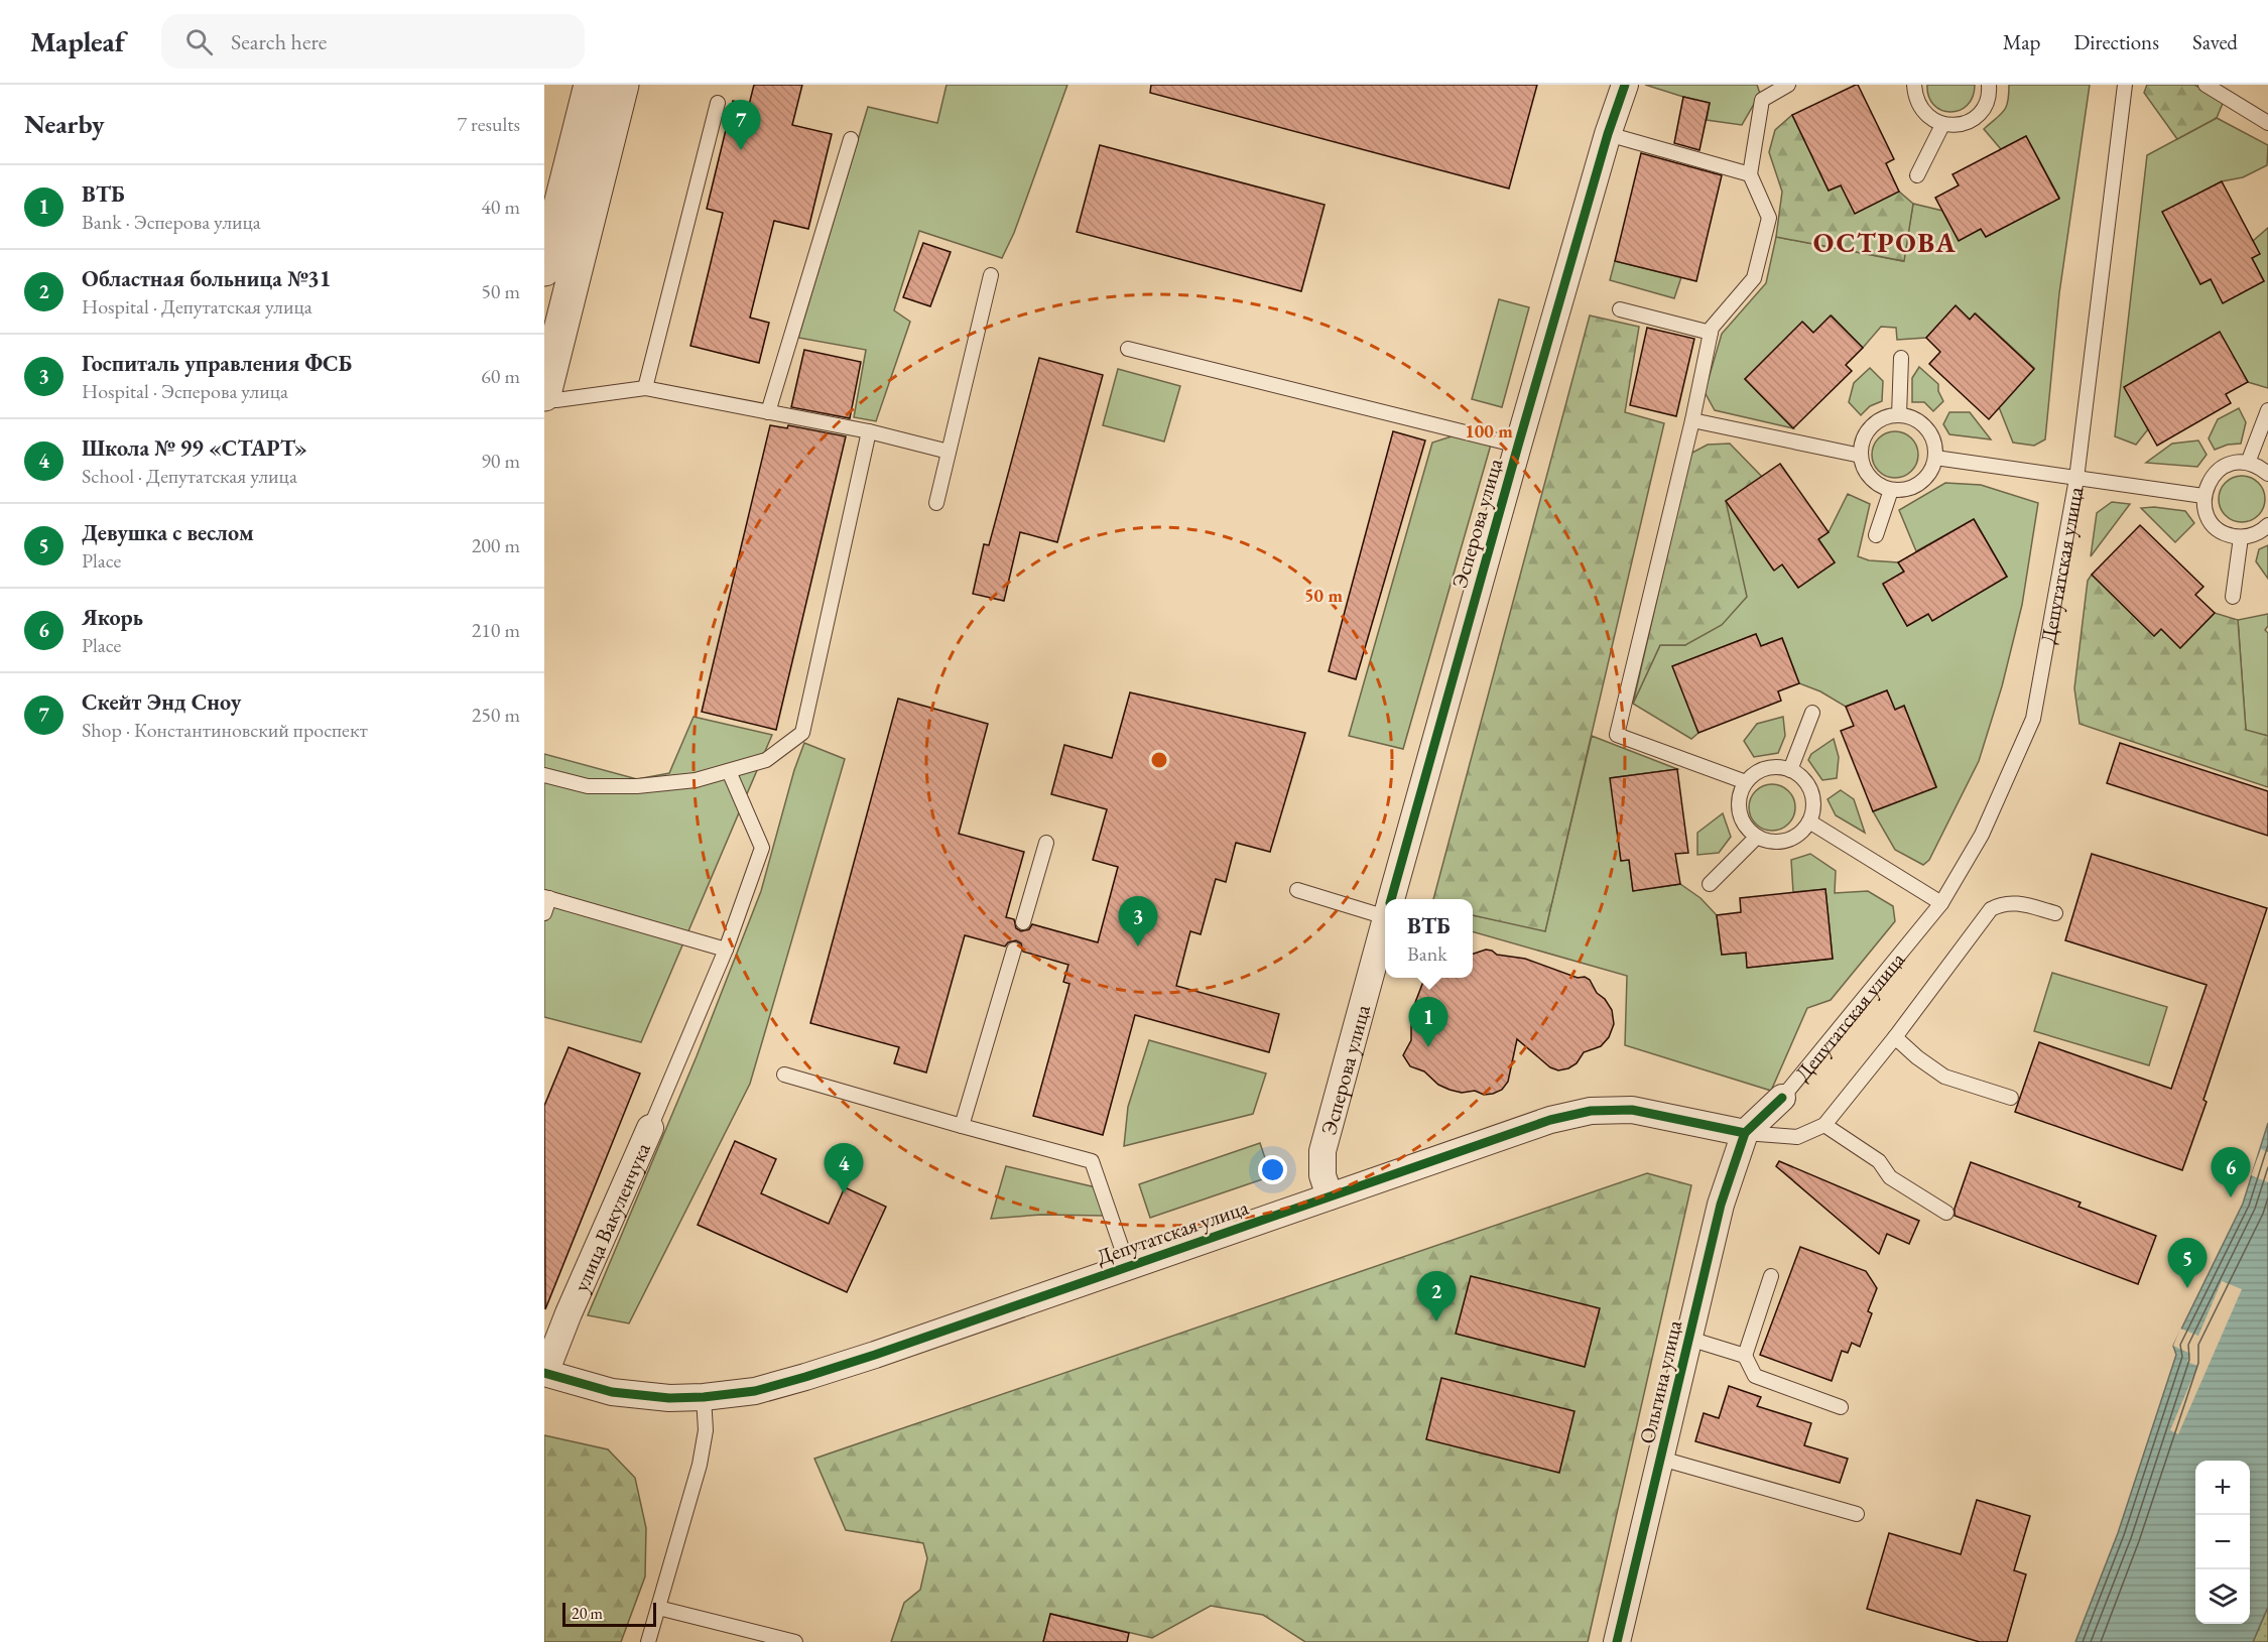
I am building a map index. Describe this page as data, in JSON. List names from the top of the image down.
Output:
{
  "streets": {
    "street": [
      "Эсперова улица",
      "Депутатская улица",
      "улица Вакуленчука",
      "Ольгина улица"
    ]
  },
  "crossings": [
    ["Эсперова улица", "Депутатская улица"],
    ["Депутатская улица", "улица Вакуленчука"],
    ["Депутатская улица", "Ольгина улица"]
  ],
  "districts": ["ОСТРОВА"],
  "scale_bar": "20 m",
  "page": {
    "header": "Mapleaf",
    "search": "Search here",
    "nav": ["Map", "Directions", "Saved"],
    "heading": ["Nearby", "7 results"],
    "pins": [
      "7",
      "3",
      "1",
      "4",
      "6",
      "5",
      "2"
    ],
    "list": [
      {
        "mark": "1",
        "name": "ВТБ",
        "note": "Bank · Эсперова улица",
        "value": "40 m"
      },
      {
        "mark": "2",
        "name": "Областная больница №31",
        "note": "Hospital · Депутатская улица",
        "value": "50 m"
      },
      {
        "mark": "3",
        "name": "Госпиталь управления ФСБ",
        "note": "Hospital · Эсперова улица",
        "value": "60 m"
      },
      {
        "mark": "4",
        "name": "Школа № 99 «СТАРТ»",
        "note": "School · Депутатская улица",
        "value": "90 m"
      },
      {
        "mark": "5",
        "name": "Девушка с веслом",
        "note": "Place",
        "value": "200 m"
      },
      {
        "mark": "6",
        "name": "Якорь",
        "note": "Place",
        "value": "210 m"
      },
      {
        "mark": "7",
        "name": "Скейт Энд Сноу",
        "note": "Shop · Константиновский проспект",
        "value": "250 m"
      }
    ],
    "popup": ["ВТБ", "Bank"],
    "map_buttons": ["+", "−"],
    "scale": "20 m"
  },
  "rings": ["100 m", "50 m"]
}
